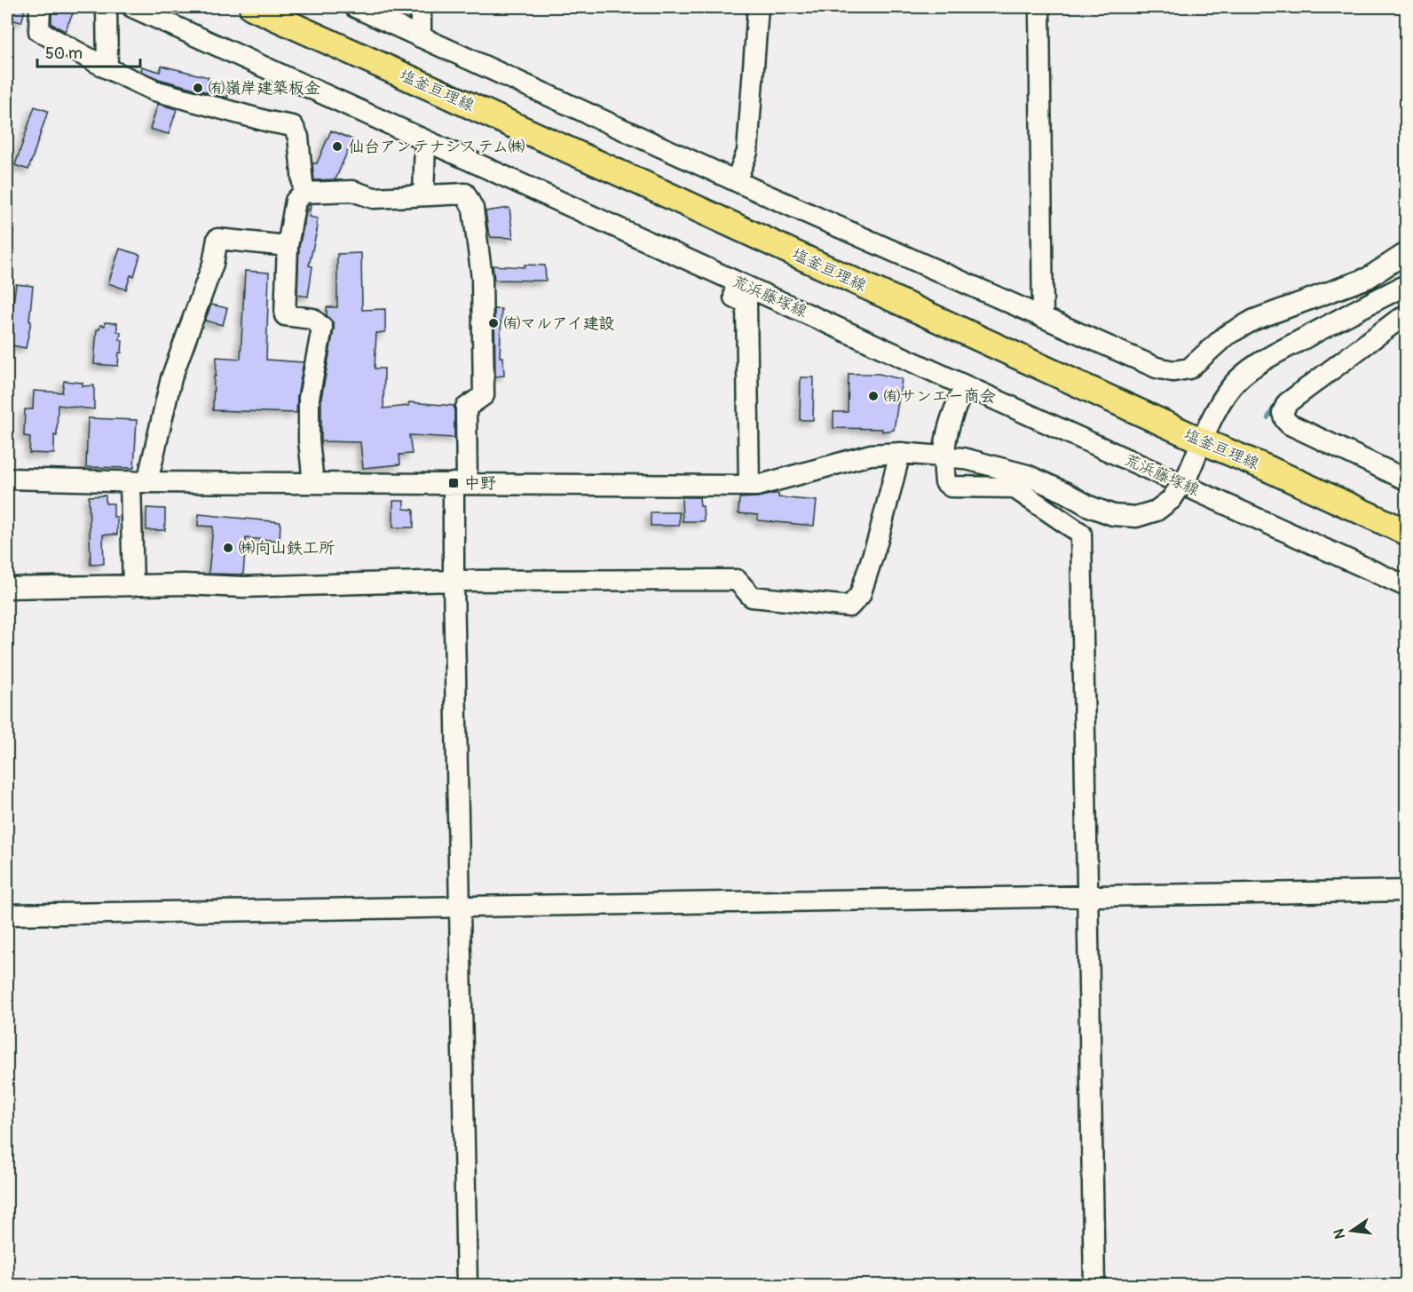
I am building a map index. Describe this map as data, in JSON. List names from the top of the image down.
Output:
{
  "streets": {
    "main road": ["塩釜亘理線"],
    "street": ["荒浜藤塚線"]
  },
  "places": {
    "other": [
      "㈲嶺岸建築板金",
      "仙台アンテナシステム㈱",
      "㈲マルアイ建設",
      "㈲サンエー商会",
      "㈱向山鉄工所"
    ],
    "transit": ["中野"]
  },
  "scale_bar": "50 m",
  "north": "left"
}
